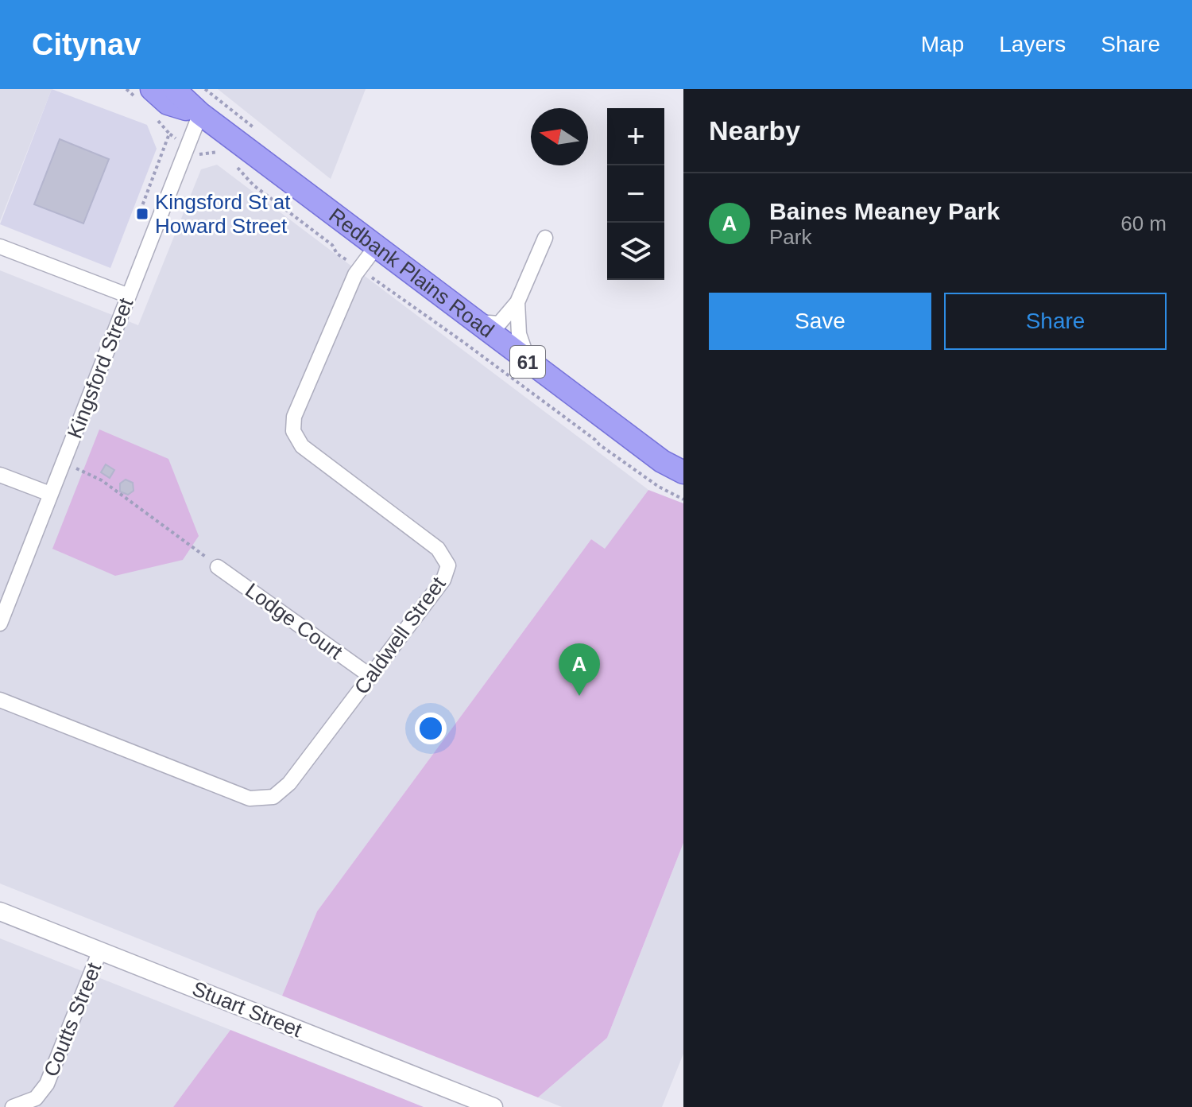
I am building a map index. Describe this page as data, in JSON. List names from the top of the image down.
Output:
{
  "streets": {
    "main road": ["Redbank Plains Road", "61"],
    "street": [
      "Kingsford Street",
      "Lodge Court",
      "Caldwell Street",
      "Stuart Street",
      "Coutts Street"
    ]
  },
  "crossings": [
    ["Redbank Plains Road", "61"],
    ["Redbank Plains Road", "Kingsford Street"],
    ["Redbank Plains Road", "Caldwell Street"],
    ["61", "Kingsford Street"],
    ["Lodge Court", "Caldwell Street"],
    ["Stuart Street", "Coutts Street"]
  ],
  "places": {
    "transit": ["Kingsford St at Howard Street"]
  },
  "north": "left",
  "page": {
    "header": "Citynav",
    "nav": ["Map", "Layers", "Share"],
    "heading": "Nearby",
    "map_buttons": ["+", "−"],
    "list": [
      {
        "mark": "A",
        "name": "Baines Meaney Park",
        "note": "Park",
        "value": "60 m"
      }
    ],
    "buttons": ["Save", "Share"],
    "pins": "A"
  }
}
